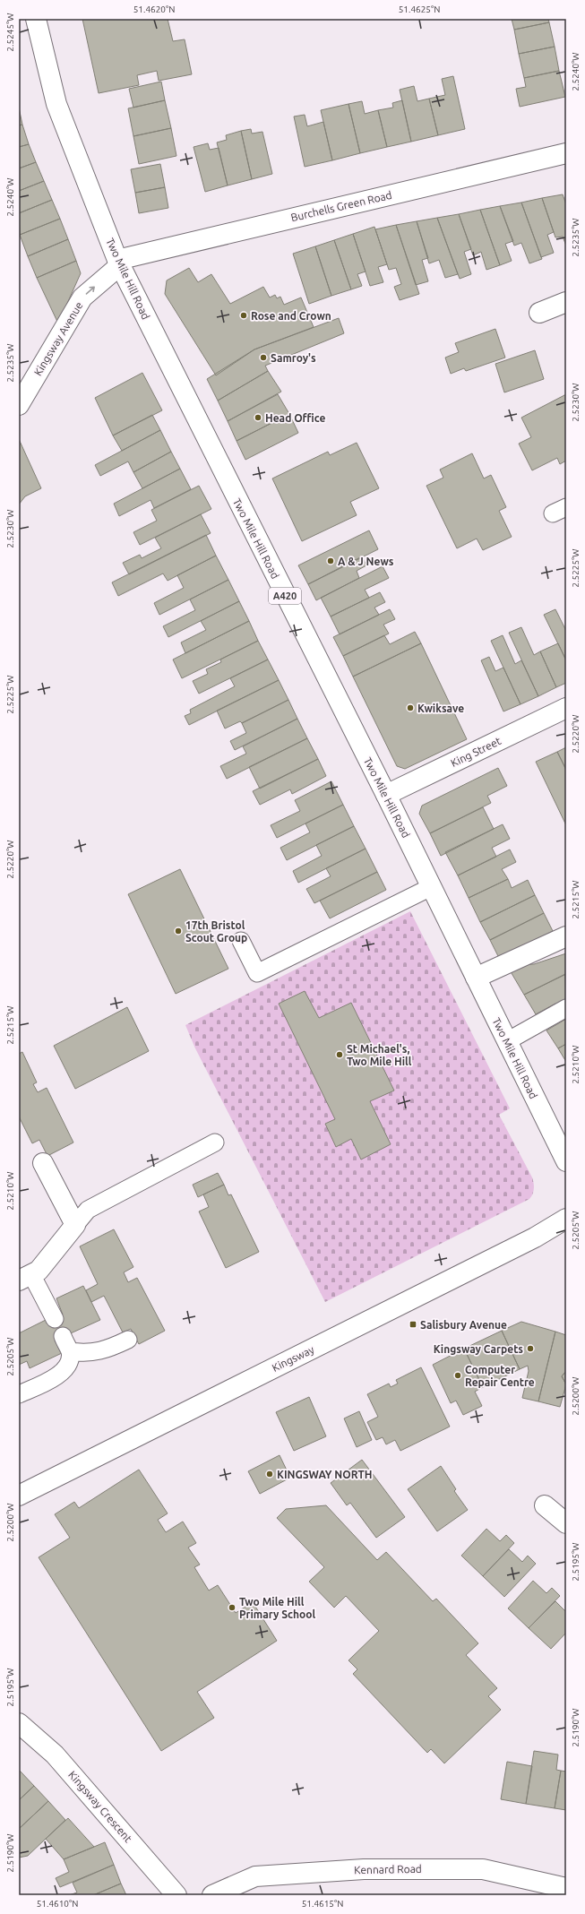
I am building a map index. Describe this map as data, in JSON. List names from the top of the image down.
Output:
{
  "streets": {
    "street": [
      "Burchells Green Road",
      "Two Mile Hill Road",
      "Kingsway Avenue",
      "A420",
      "King Street",
      "Kingsway",
      "Kingsway Crescent",
      "Kennard Road"
    ]
  },
  "crossings": [
    ["Burchells Green Road", "Two Mile Hill Road"],
    ["Burchells Green Road", "Kingsway Avenue"],
    ["Two Mile Hill Road", "Kingsway Avenue"],
    ["Two Mile Hill Road", "King Street"]
  ],
  "one_way": ["Kingsway Avenue"],
  "places": {
    "other": [
      "Rose and Crown",
      "Samroy's",
      "Head Office",
      "A & J News",
      "Kwiksave",
      "17th Bristol Scout Group",
      "St Michael's, Two Mile Hill",
      "Kingsway Carpets",
      "Computer Repair Centre",
      "KINGSWAY NORTH",
      "Two Mile Hill Primary School"
    ],
    "transit": ["Salisbury Avenue"]
  },
  "coordinates": [
    "51.4620°N",
    "51.4625°N",
    "2.5245°W",
    "2.5240°W",
    "2.5235°W",
    "2.5230°W",
    "2.5225°W",
    "2.5220°W",
    "2.5215°W",
    "2.5210°W",
    "2.5205°W",
    "2.5200°W",
    "2.5195°W",
    "2.5190°W",
    "51.4610°N",
    "51.4615°N"
  ]
}
